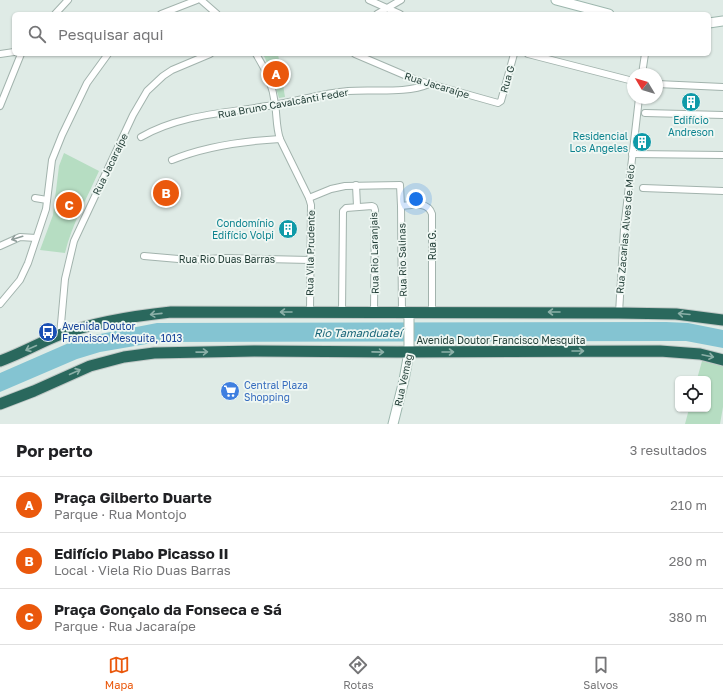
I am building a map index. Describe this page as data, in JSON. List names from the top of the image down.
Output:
{
  "streets": {
    "highway": ["Avenida Doutor Francisco Mesquita"],
    "street": [
      "Rua G",
      "Rua Jacaraípe",
      "Rua Bruno Cavalcânti Feder",
      "Rua Zacarias Alves de Melo",
      "Rua G.",
      "Rua Vila Prudente",
      "Rua Rio Laranjais",
      "Rua Rio Duas Barras",
      "Rua Rio Salinas",
      "Rua Vemag"
    ]
  },
  "crossings": [
    ["Rua G", "Rua Jacaraípe"],
    ["Rua Jacaraípe", "Rua Bruno Cavalcânti Feder"],
    ["Rua Bruno Cavalcânti Feder", "Rua Vila Prudente"],
    ["Rua G.", "Rua Rio Salinas"],
    ["Rua Vila Prudente", "Rua Rio Duas Barras"],
    ["Rua Rio Salinas", "Rua Vemag"],
    ["Avenida Doutor Francisco Mesquita", "Rua Vemag"]
  ],
  "water": ["Rio Tamanduateí"],
  "places": {
    "building": ["Edifício Andreson", "Residencial Los Angeles", "Condomínio Edifício Volpi"],
    "bus stop": ["Avenida Doutor Francisco Mesquita, 1013"],
    "supermarket": ["Central Plaza Shopping"]
  },
  "north": "top left",
  "page": {
    "search": "Pesquisar aqui",
    "pins": ["A", "B", "C"],
    "heading": ["Por perto", "3 resultados"],
    "list": [
      {
        "mark": "A",
        "name": "Praça Gilberto Duarte",
        "note": "Parque · Rua Montojo",
        "value": "210 m"
      },
      {
        "mark": "B",
        "name": "Edifício Plabo Picasso II",
        "note": "Local · Viela Rio Duas Barras",
        "value": "280 m"
      },
      {
        "mark": "C",
        "name": "Praça Gonçalo da Fonseca e Sá",
        "note": "Parque · Rua Jacaraípe",
        "value": "380 m"
      }
    ],
    "nav": ["Mapa", "Rotas", "Salvos"]
  }
}
